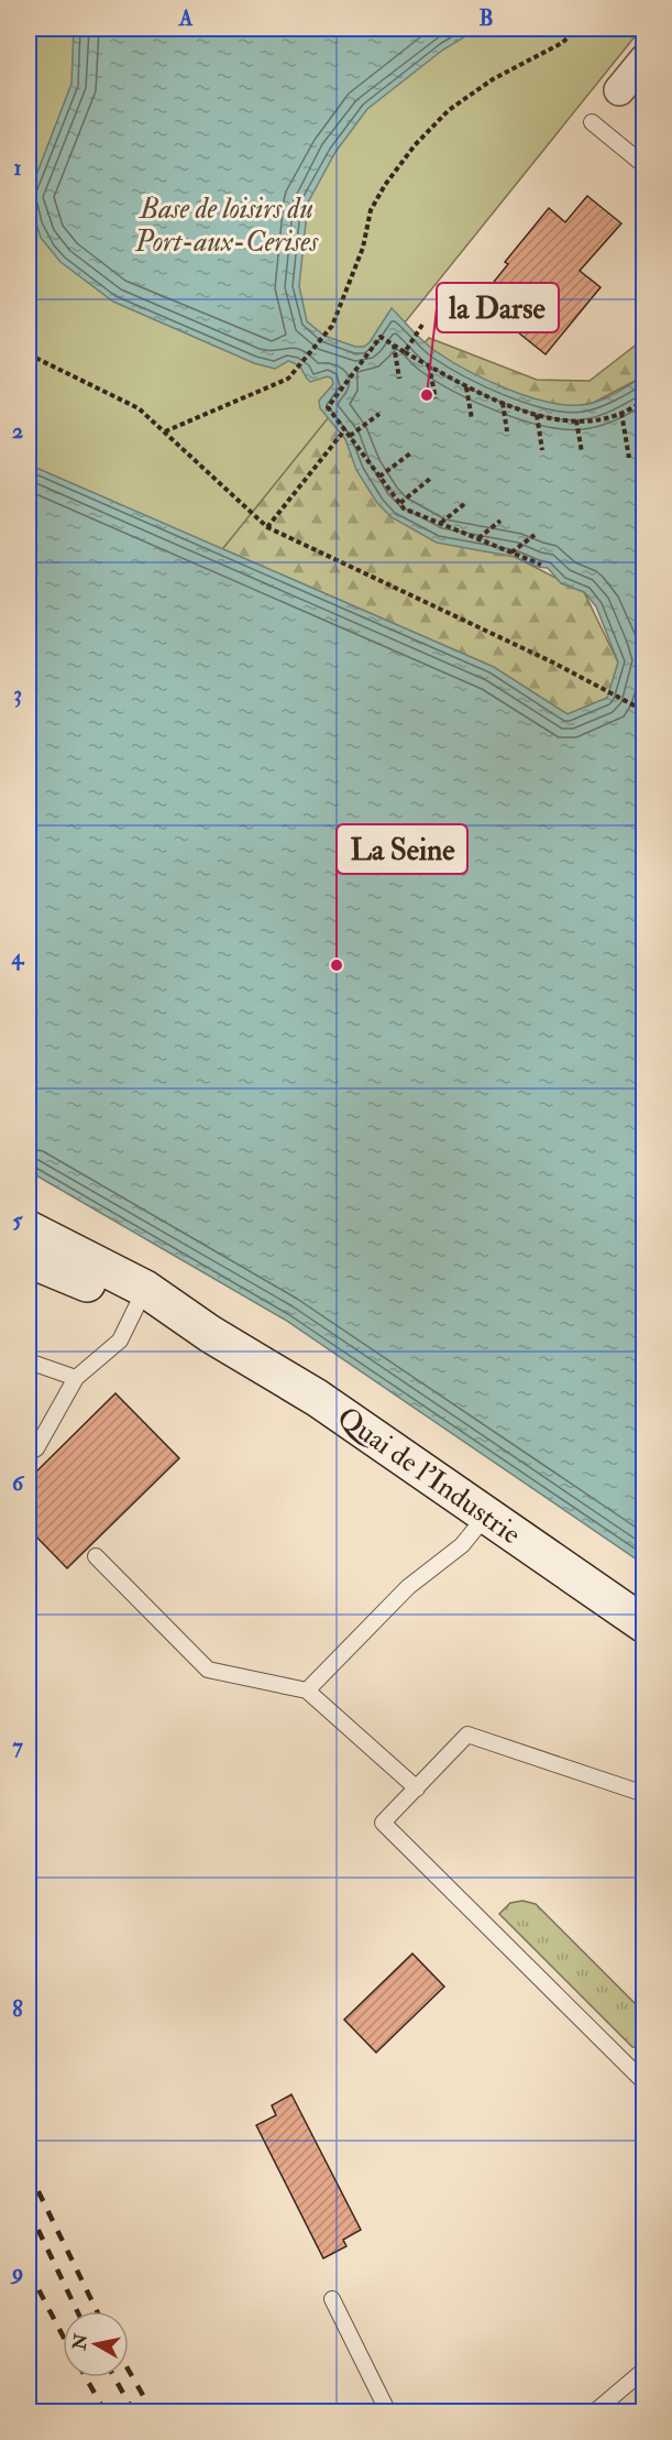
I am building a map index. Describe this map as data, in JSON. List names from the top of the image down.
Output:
{
  "streets": {
    "main road": ["Quai de l'Industrie"]
  },
  "parks": ["Base de loisirs du Port-aux-Cerises"],
  "places": ["la Darse", "La Seine"],
  "north": "left",
  "grid": {
    "columns": ["A", "B"],
    "rows": [
      "1",
      "2",
      "3",
      "4",
      "5",
      "6",
      "7",
      "8",
      "9"
    ]
  }
}
